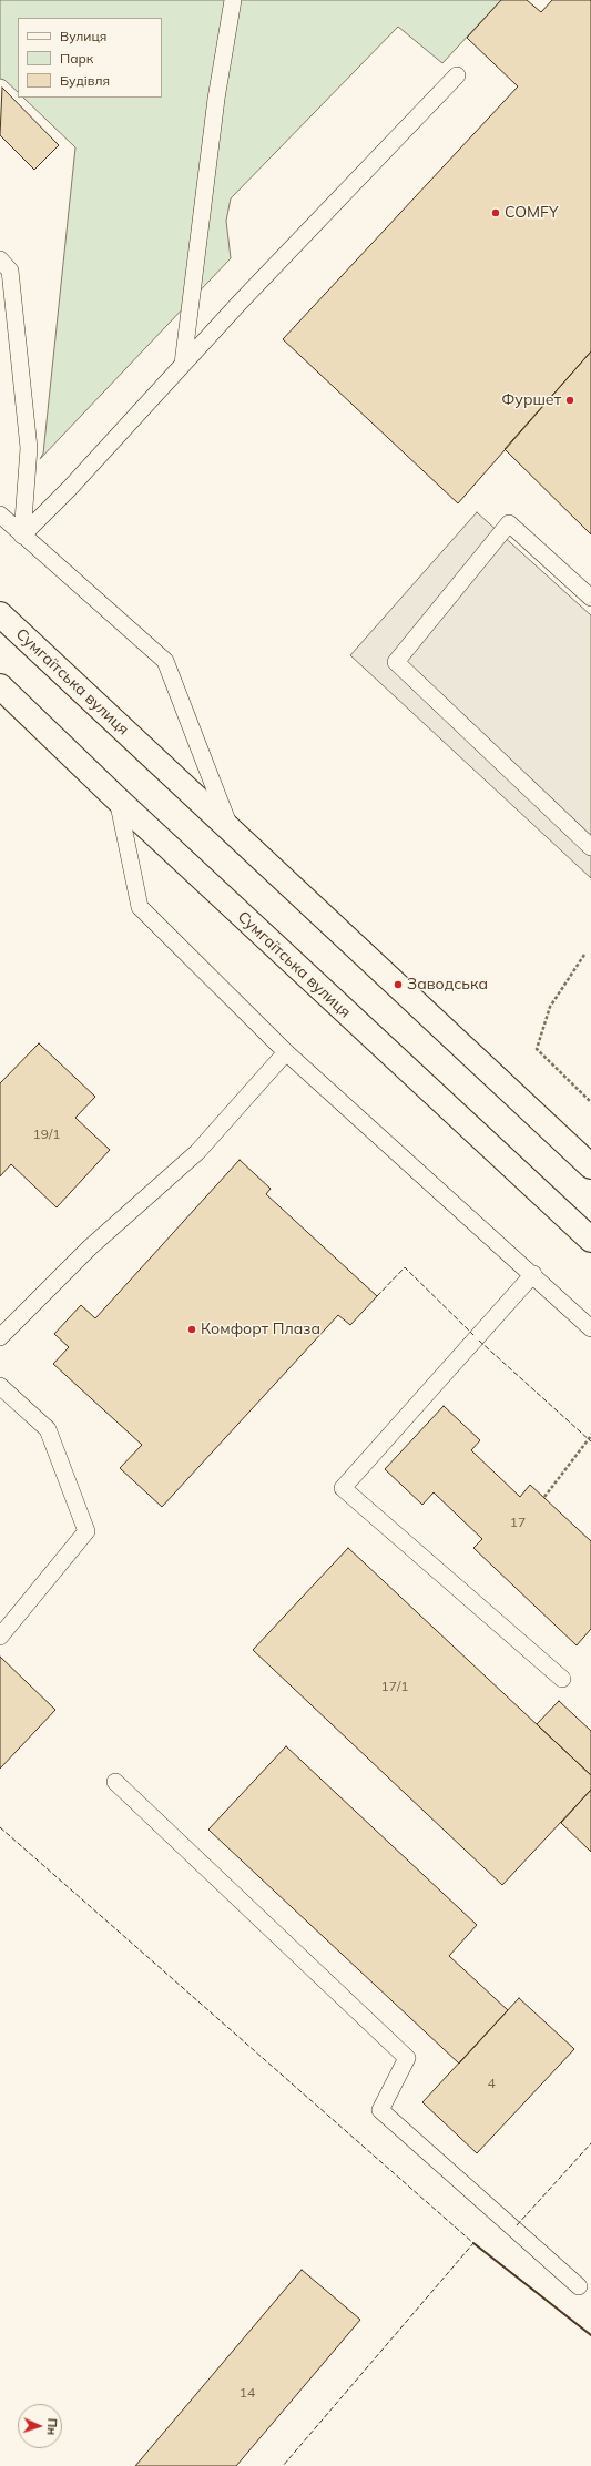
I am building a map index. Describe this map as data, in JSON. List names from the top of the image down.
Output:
{
  "streets": {
    "main road": ["Сумгаїтська вулиця"]
  },
  "places": [
    "COMFY",
    "Фуршет",
    "Заводська",
    "Комфорт Плаза"
  ],
  "house_numbers": [
    "19/1",
    "17",
    "17/1",
    "4",
    "14"
  ],
  "legend": ["Вулиця", "Парк", "Будівля"],
  "north": "right"
}
